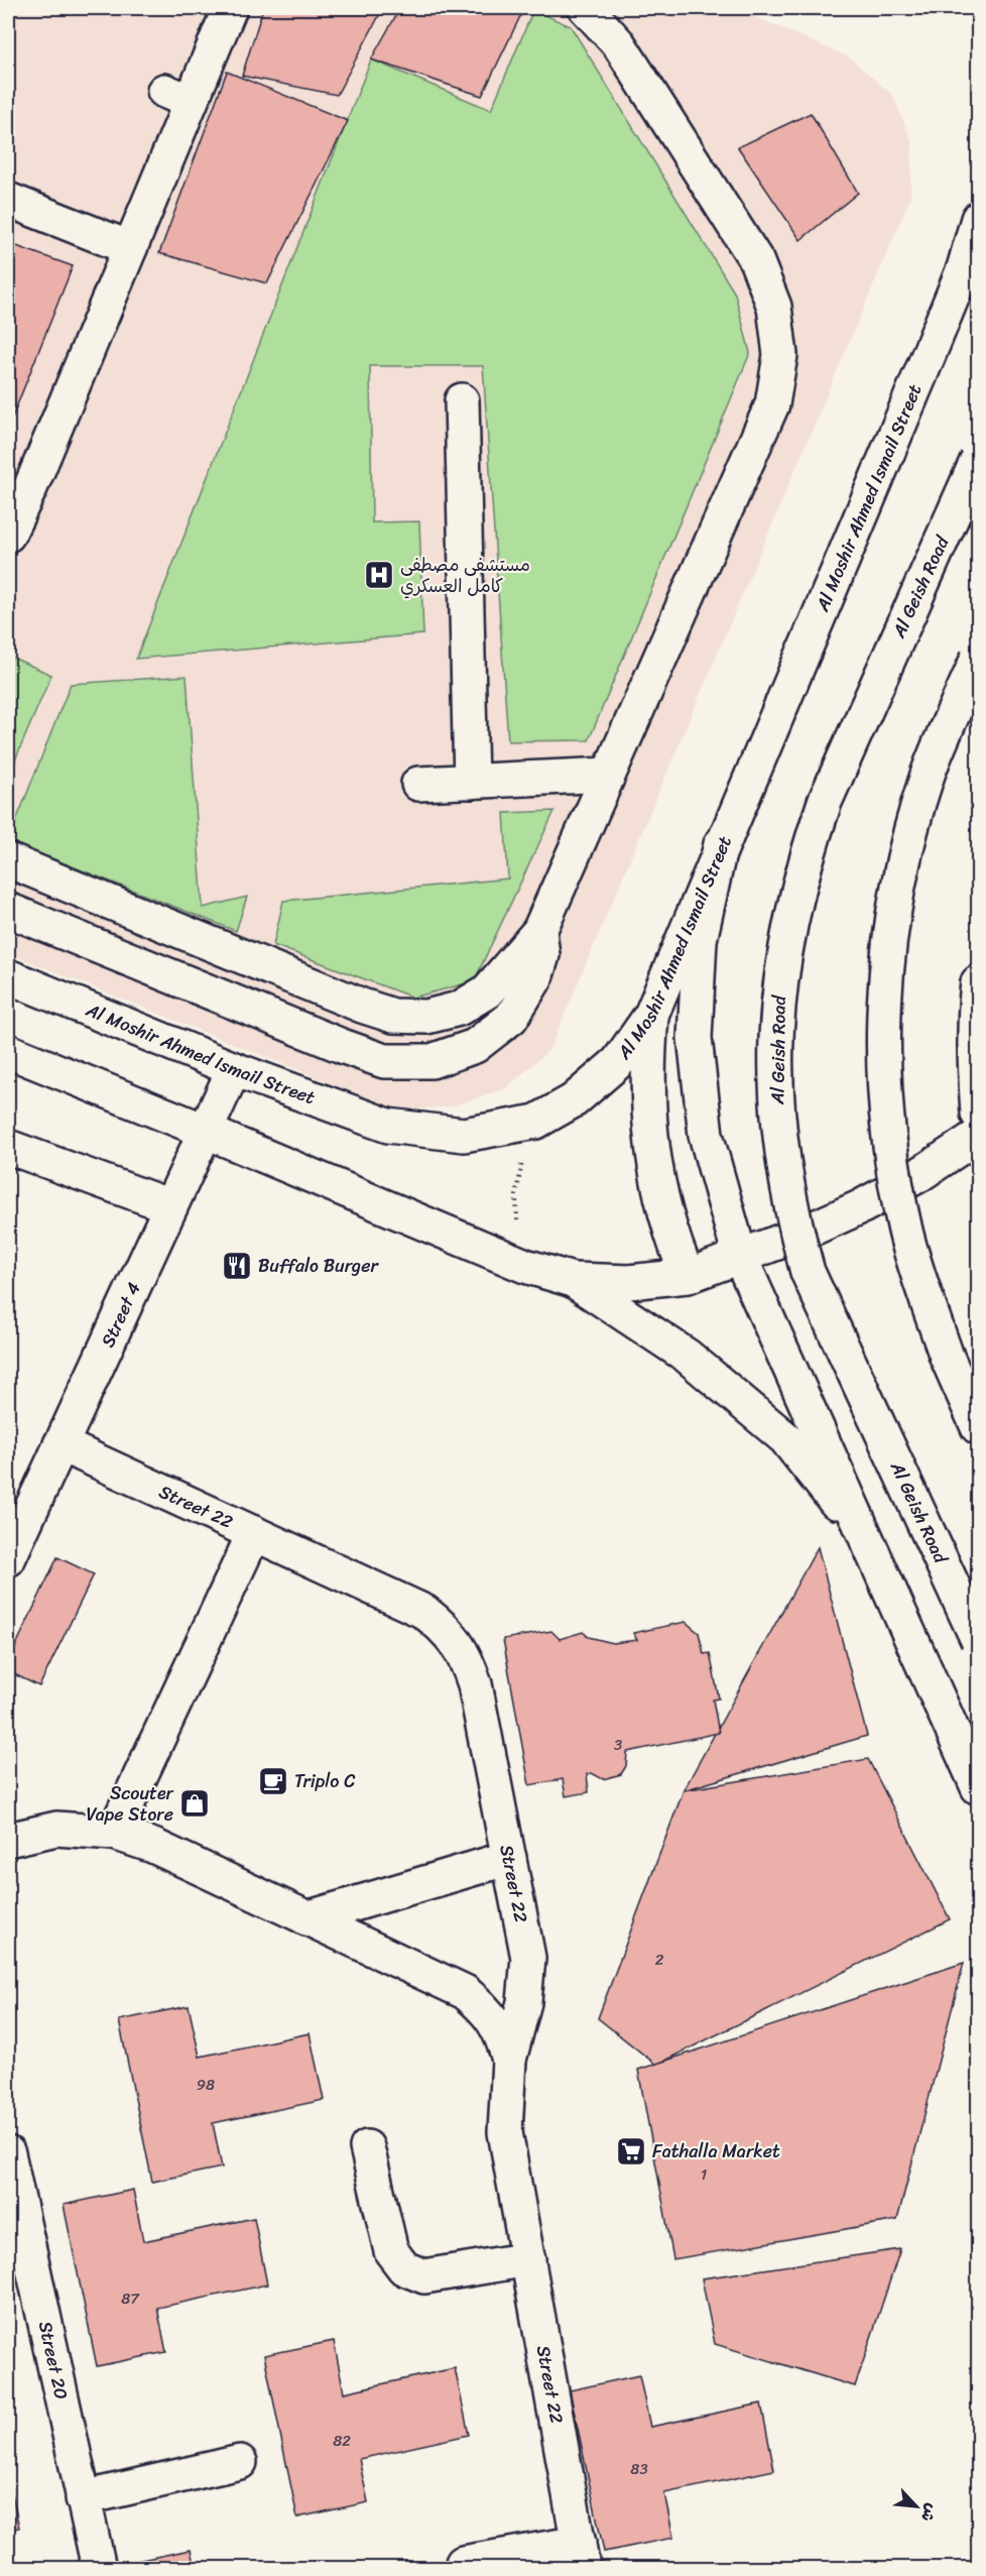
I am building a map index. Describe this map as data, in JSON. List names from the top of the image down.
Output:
{
  "streets": {
    "main road": [
      "Al Moshir Ahmed Ismail Street",
      "Al Geish Road",
      "Street 4",
      "Street 22",
      "Street 20"
    ]
  },
  "crossings": [
    ["Al Moshir Ahmed Ismail Street", "Street 4"],
    ["Street 4", "Street 22"]
  ],
  "places": {
    "hospital": ["مستشفى مصطفى كامل العسكري"],
    "restaurant": ["Buffalo Burger"],
    "cafe": ["Triplo C"],
    "shop": ["Scouter Vape Store"],
    "supermarket": ["Fathalla Market"]
  },
  "house_numbers": [
    "3",
    "2",
    "98",
    "1",
    "87",
    "82",
    "83"
  ],
  "north": "bottom right"
}
